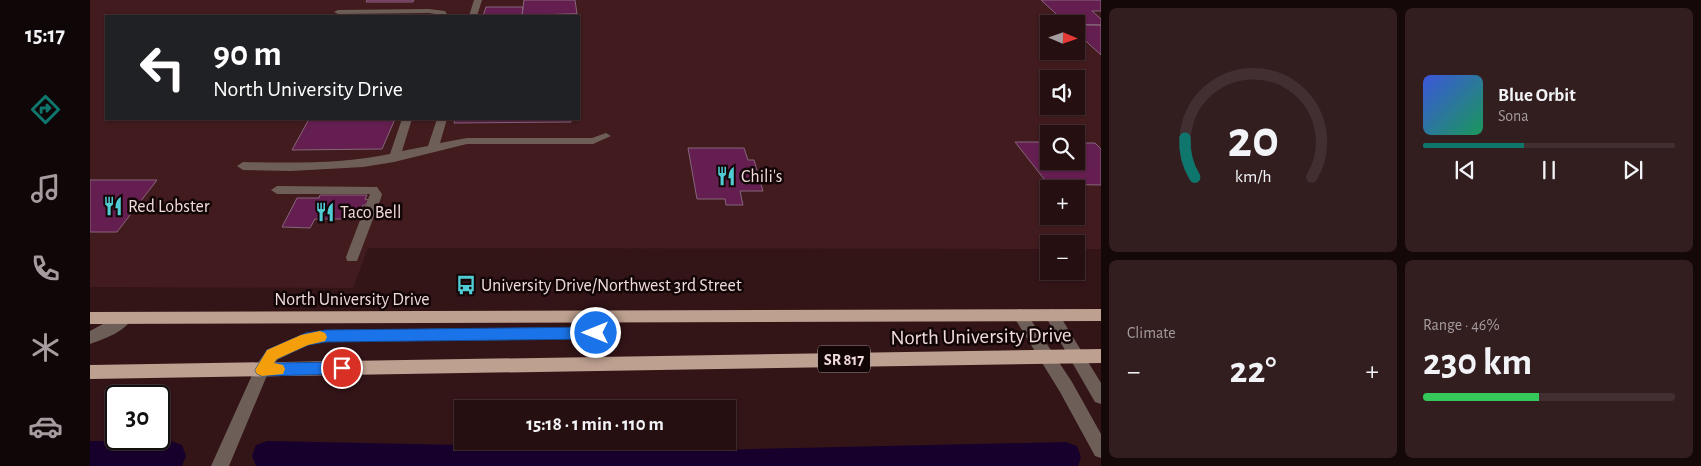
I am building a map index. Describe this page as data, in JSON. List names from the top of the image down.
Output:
{
  "streets": {
    "main road": ["North University Drive", "SR 817"]
  },
  "places": {
    "restaurant": ["Chili's", "Red Lobster", "Taco Bell"],
    "bus stop": ["University Drive/Northwest 3rd Street"]
  },
  "north": "right",
  "page": {
    "tabs": "15:17",
    "map_buttons": ["+", "−"],
    "turn": ["90 m", "North University Drive"],
    "song": ["Blue Orbit", "Sona"],
    "tile": [
      "Climate",
      ["Range · 46%", "230 km"]
    ],
    "heat": ["−", "22°", "+"],
    "limit": "30",
    "trip": "15:18 · 1 min · 110 m",
    "gauge": ["20", "km/h"]
  }
}
